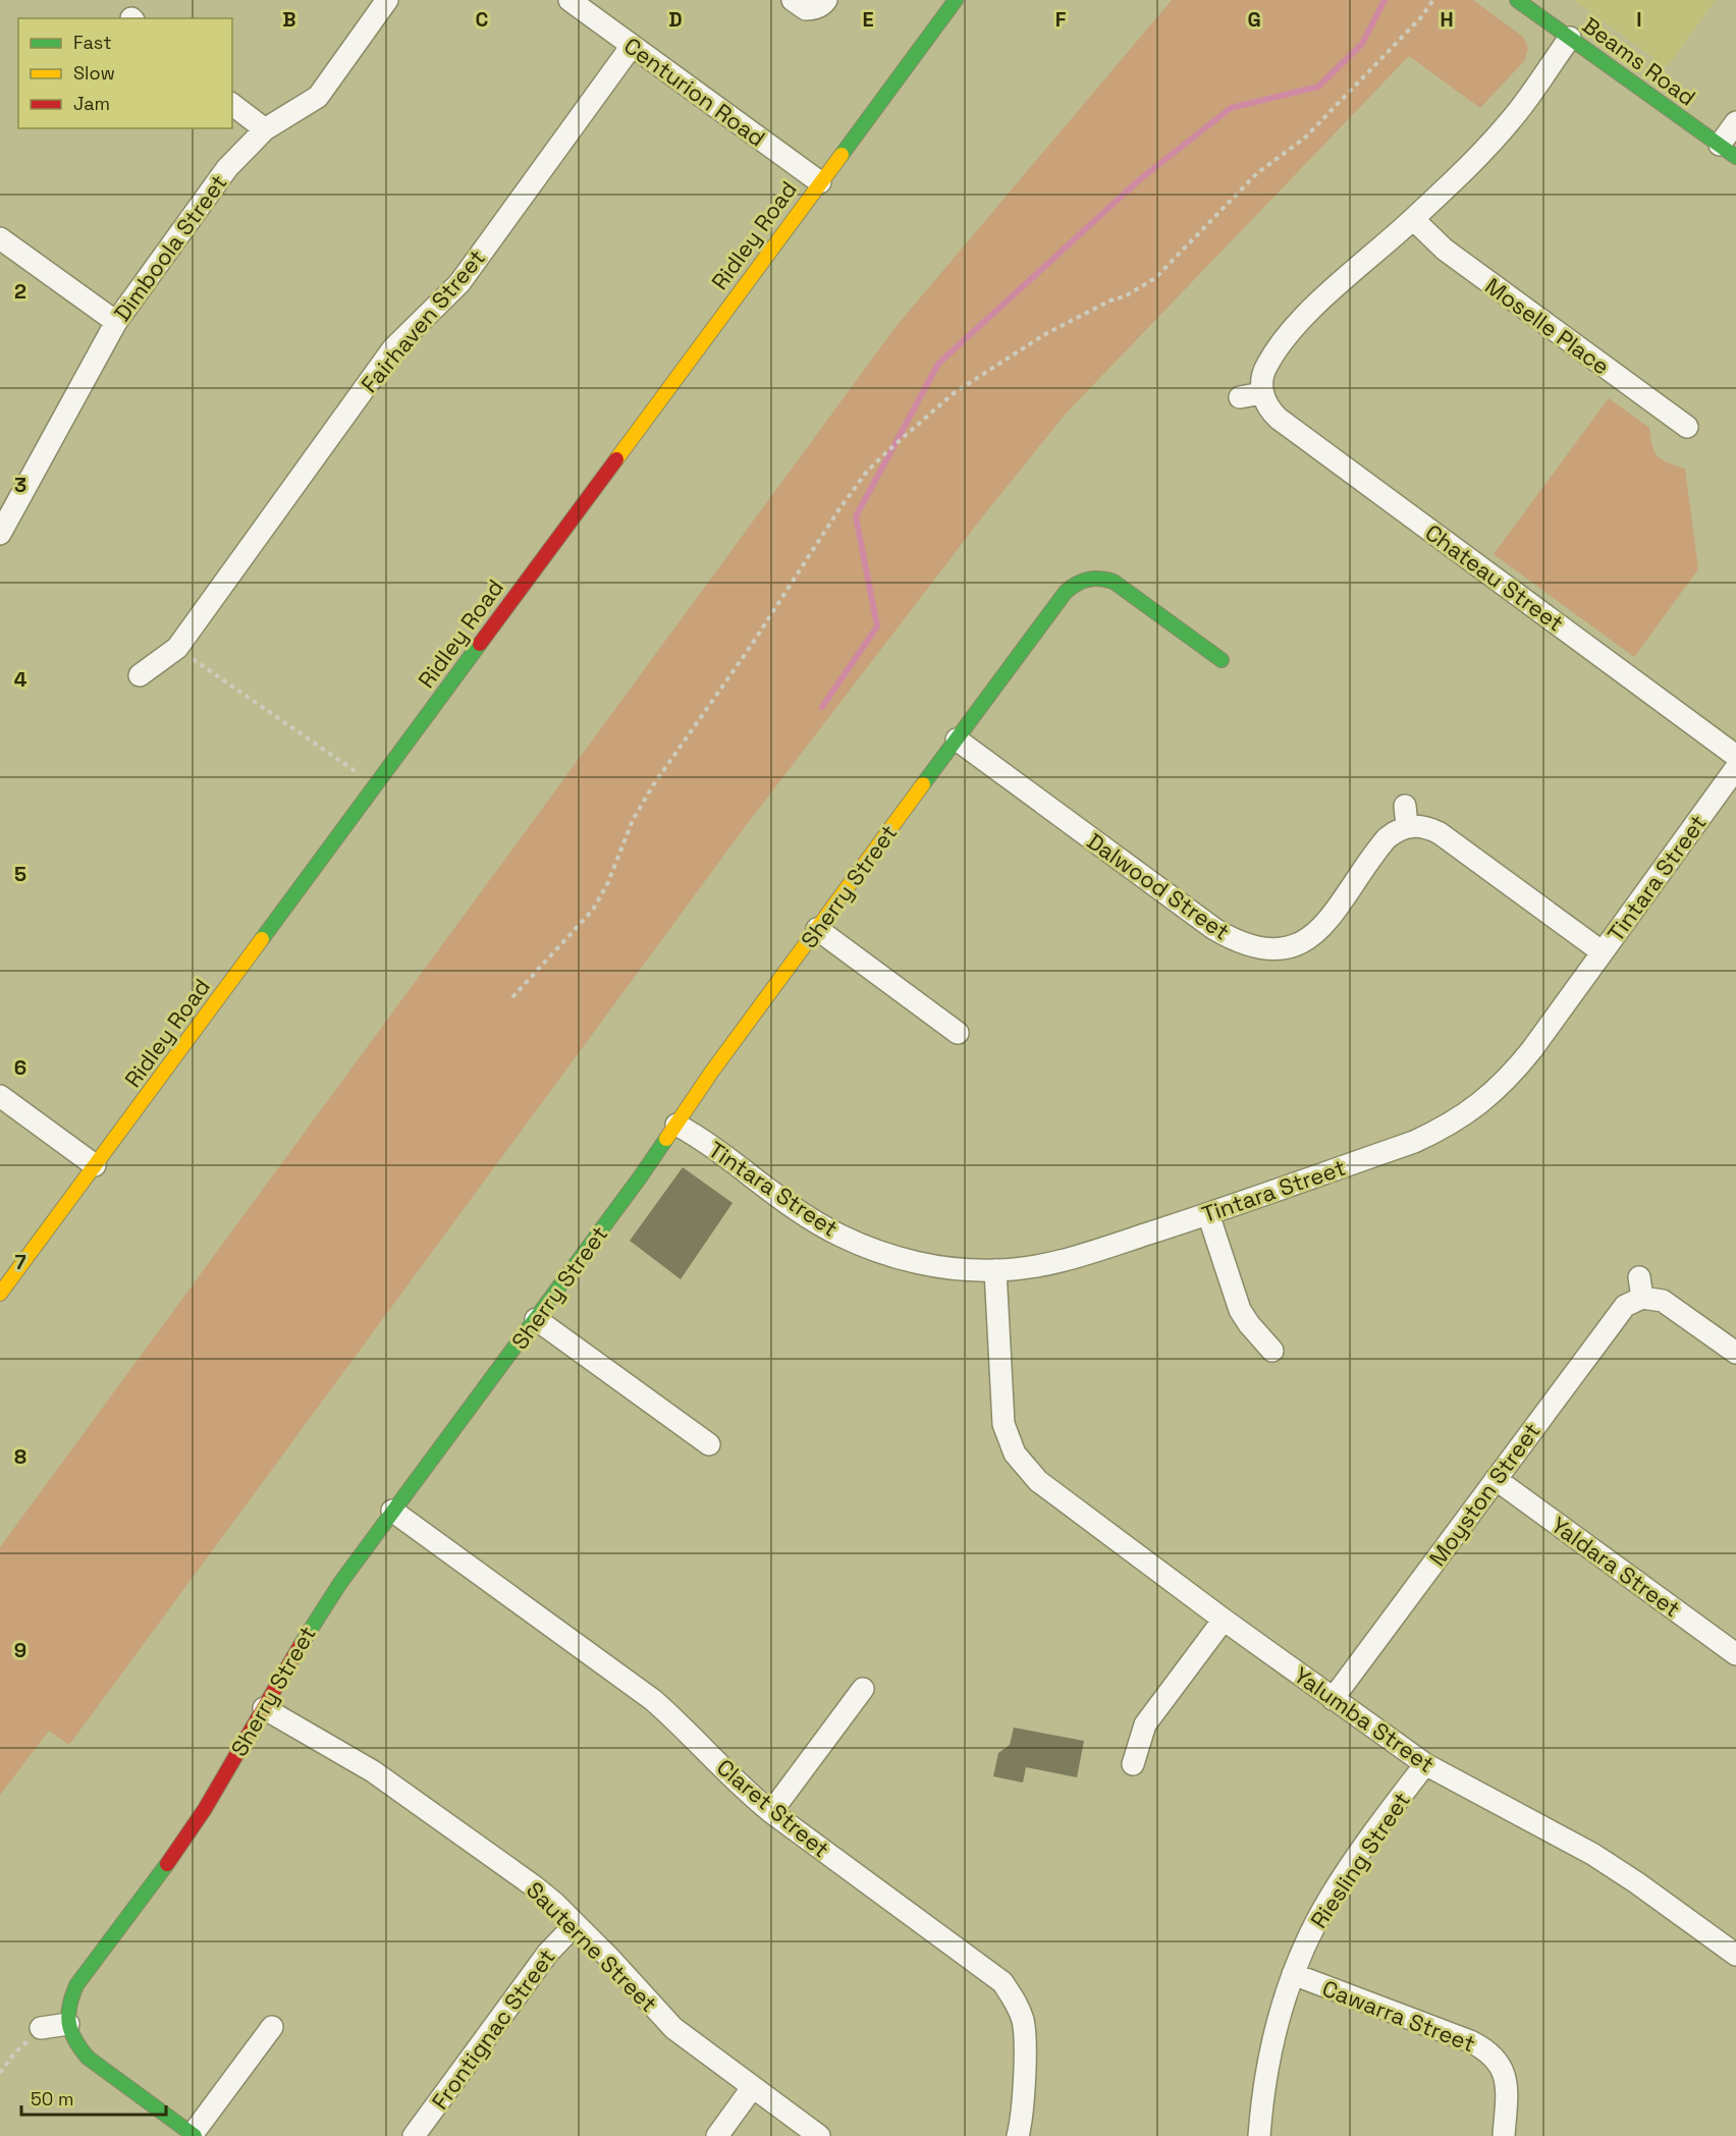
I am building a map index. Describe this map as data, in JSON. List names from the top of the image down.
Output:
{
  "streets": {
    "street": [
      "Beams Road",
      "Centurion Road",
      "Ridley Road",
      "Dimboola Street",
      "Fairhaven Street",
      "Moselle Place",
      "Chateau Street",
      "Tintara Street",
      "Sherry Street",
      "Dalwood Street",
      "Moyston Street",
      "Yaldara Street",
      "Yalumba Street",
      "Claret Street",
      "Riesling Street",
      "Sauterne Street",
      "Cawarra Street",
      "Frontignac Street"
    ]
  },
  "crossings": [
    ["Centurion Road", "Ridley Road"],
    ["Centurion Road", "Fairhaven Street"],
    ["Tintara Street", "Sherry Street"],
    ["Tintara Street", "Dalwood Street"],
    ["Tintara Street", "Yalumba Street"],
    ["Sherry Street", "Dalwood Street"],
    ["Sherry Street", "Claret Street"],
    ["Sherry Street", "Sauterne Street"],
    ["Moyston Street", "Yaldara Street"],
    ["Moyston Street", "Yalumba Street"],
    ["Yalumba Street", "Riesling Street"],
    ["Riesling Street", "Cawarra Street"],
    ["Sauterne Street", "Frontignac Street"]
  ],
  "legend": ["Fast", "Slow", "Jam"],
  "scale_bar": "50 m",
  "grid": {
    "columns": [
      "B",
      "C",
      "D",
      "E",
      "F",
      "G",
      "H",
      "I"
    ],
    "rows": [
      "2",
      "3",
      "4",
      "5",
      "6",
      "7",
      "8",
      "9"
    ]
  }
}
